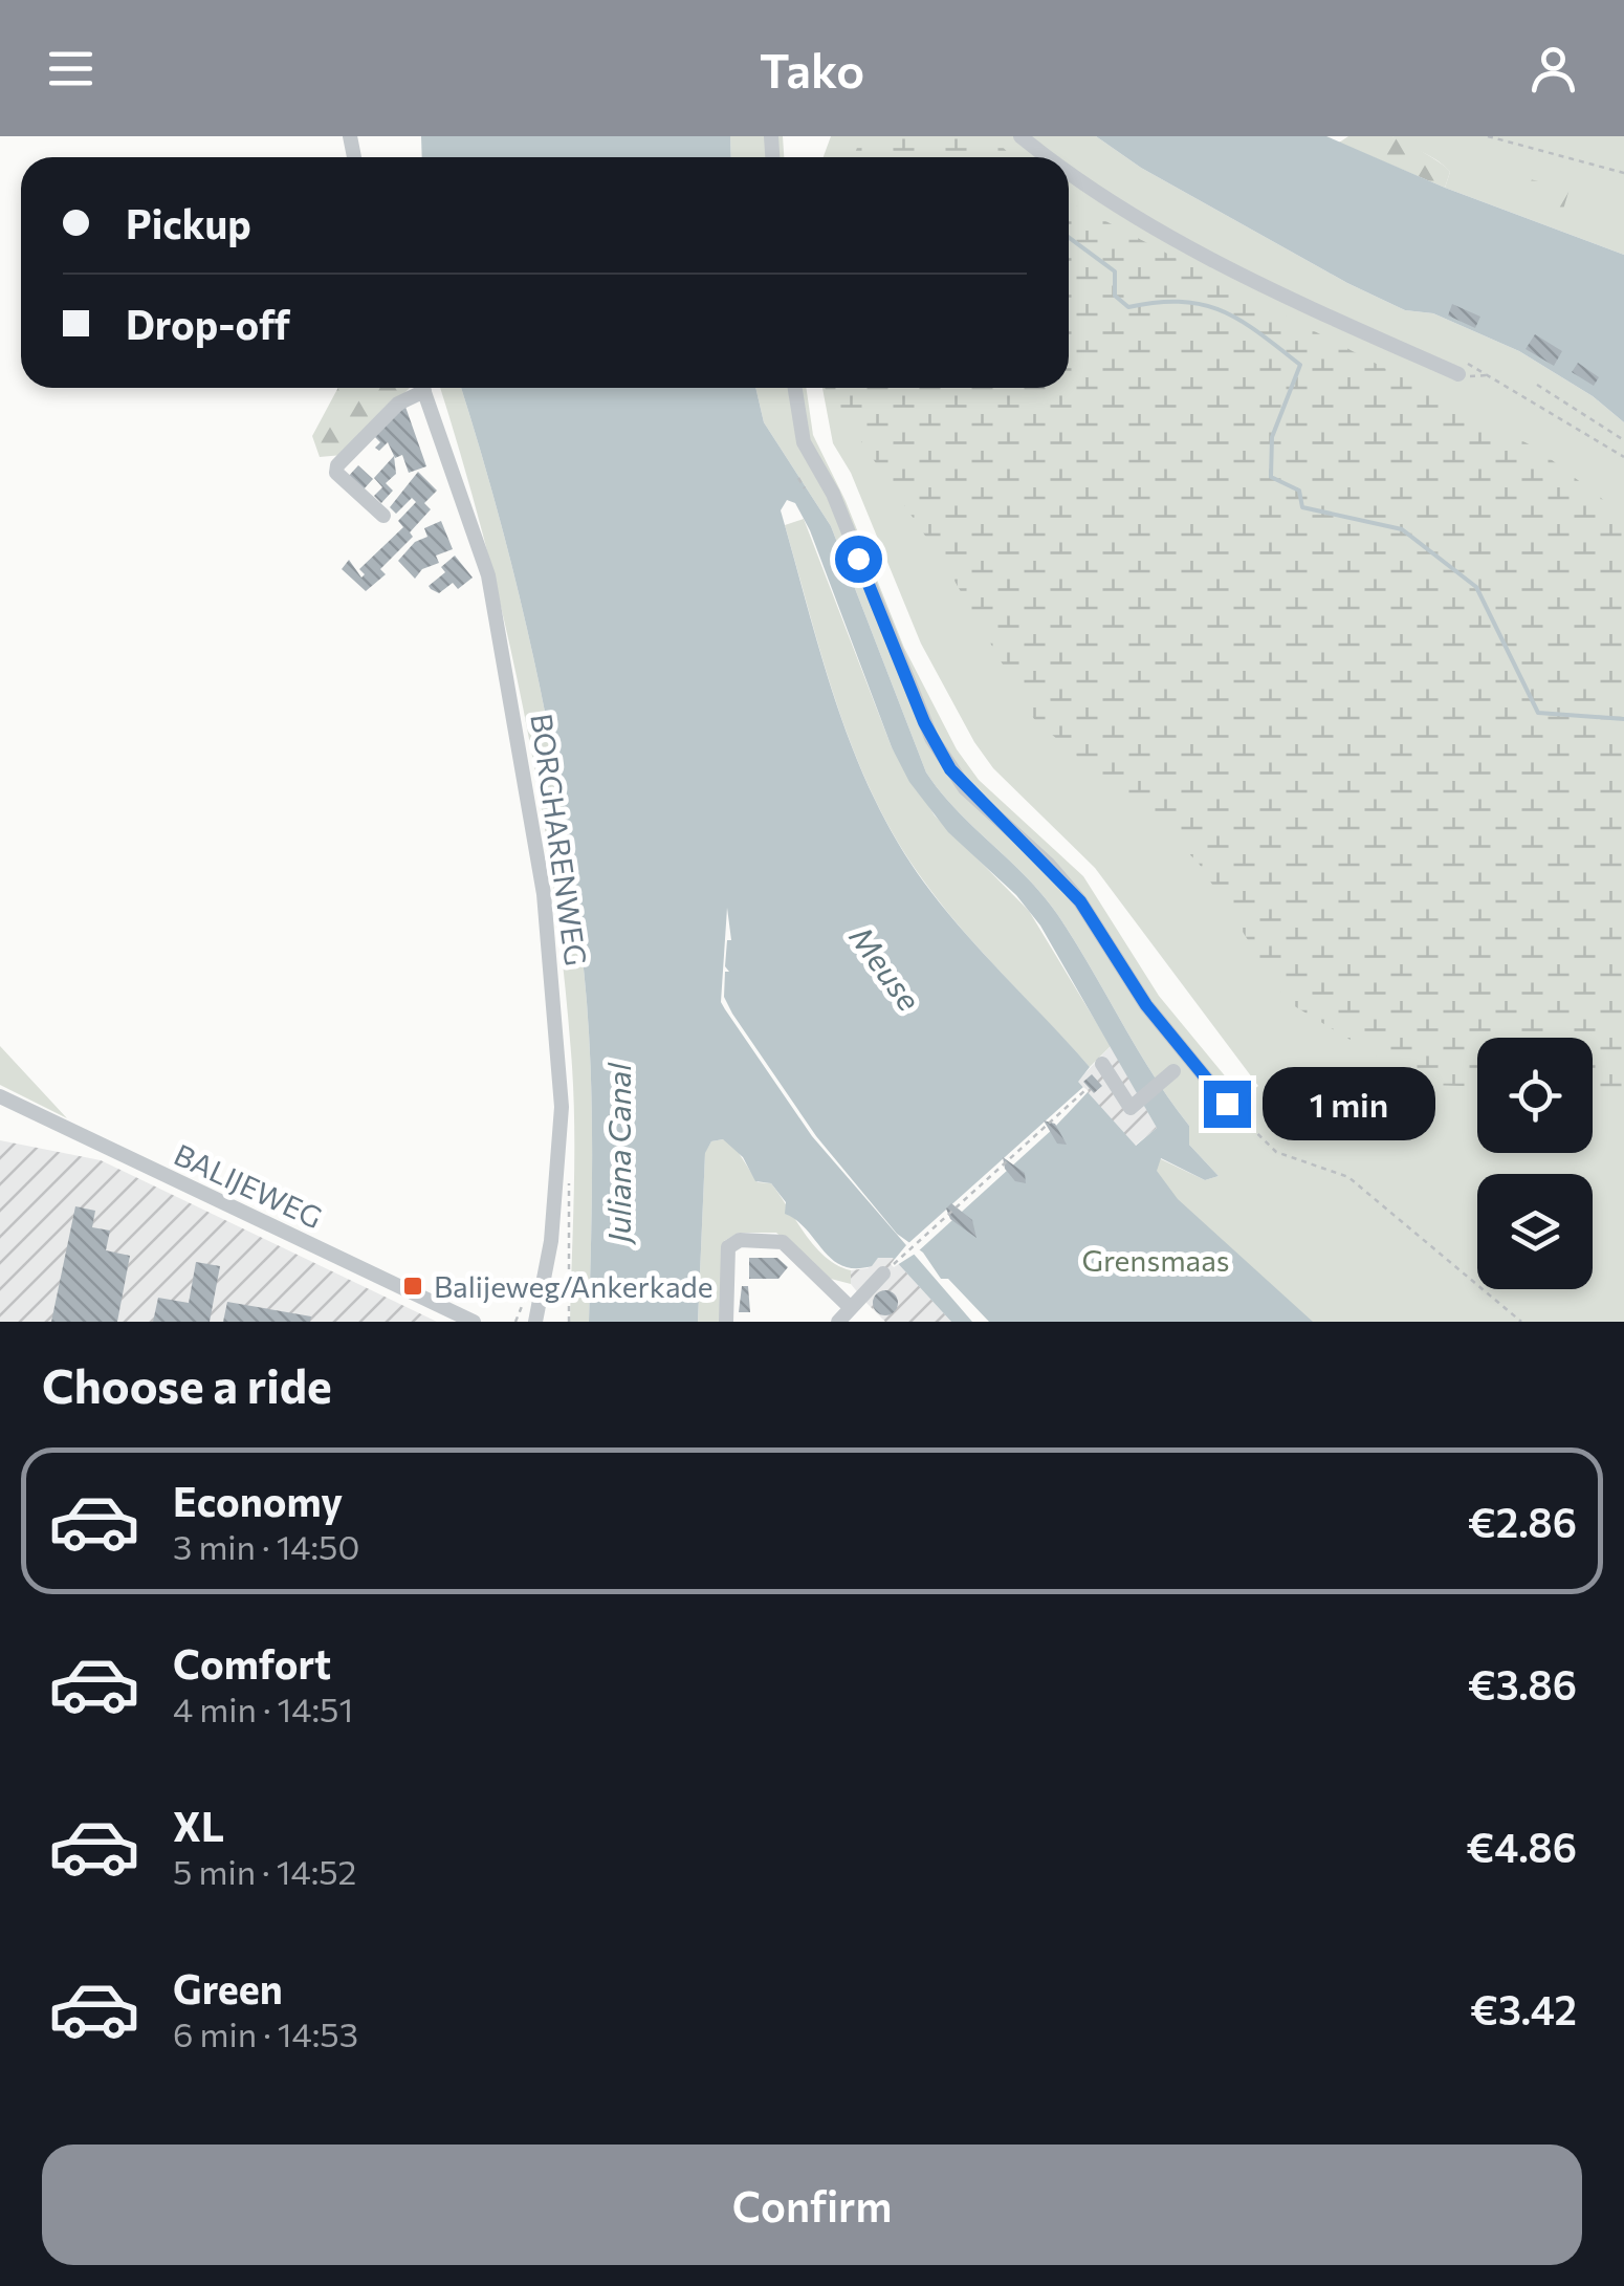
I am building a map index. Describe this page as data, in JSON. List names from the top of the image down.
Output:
{
  "streets": {
    "street": ["BORGHARENWEG", "BALIJEWEG"]
  },
  "water": ["Meuse", "Juliana Canal"],
  "parks": ["Grensmaas"],
  "places": {
    "transit": ["Balijeweg/Ankerkade"]
  },
  "page": {
    "header": "Tako",
    "banner": ["Pickup", "Drop-off"],
    "bubble": "1 min",
    "heading": "Choose a ride",
    "list": [
      {
        "name": "Economy",
        "note": "3 min · 14:50",
        "value": "€2.86"
      },
      {
        "name": "Comfort",
        "note": "4 min · 14:51",
        "value": "€3.86"
      },
      {
        "name": "XL",
        "note": "5 min · 14:52",
        "value": "€4.86"
      },
      {
        "name": "Green",
        "note": "6 min · 14:53",
        "value": "€3.42"
      }
    ],
    "buttons": "Confirm"
  }
}
